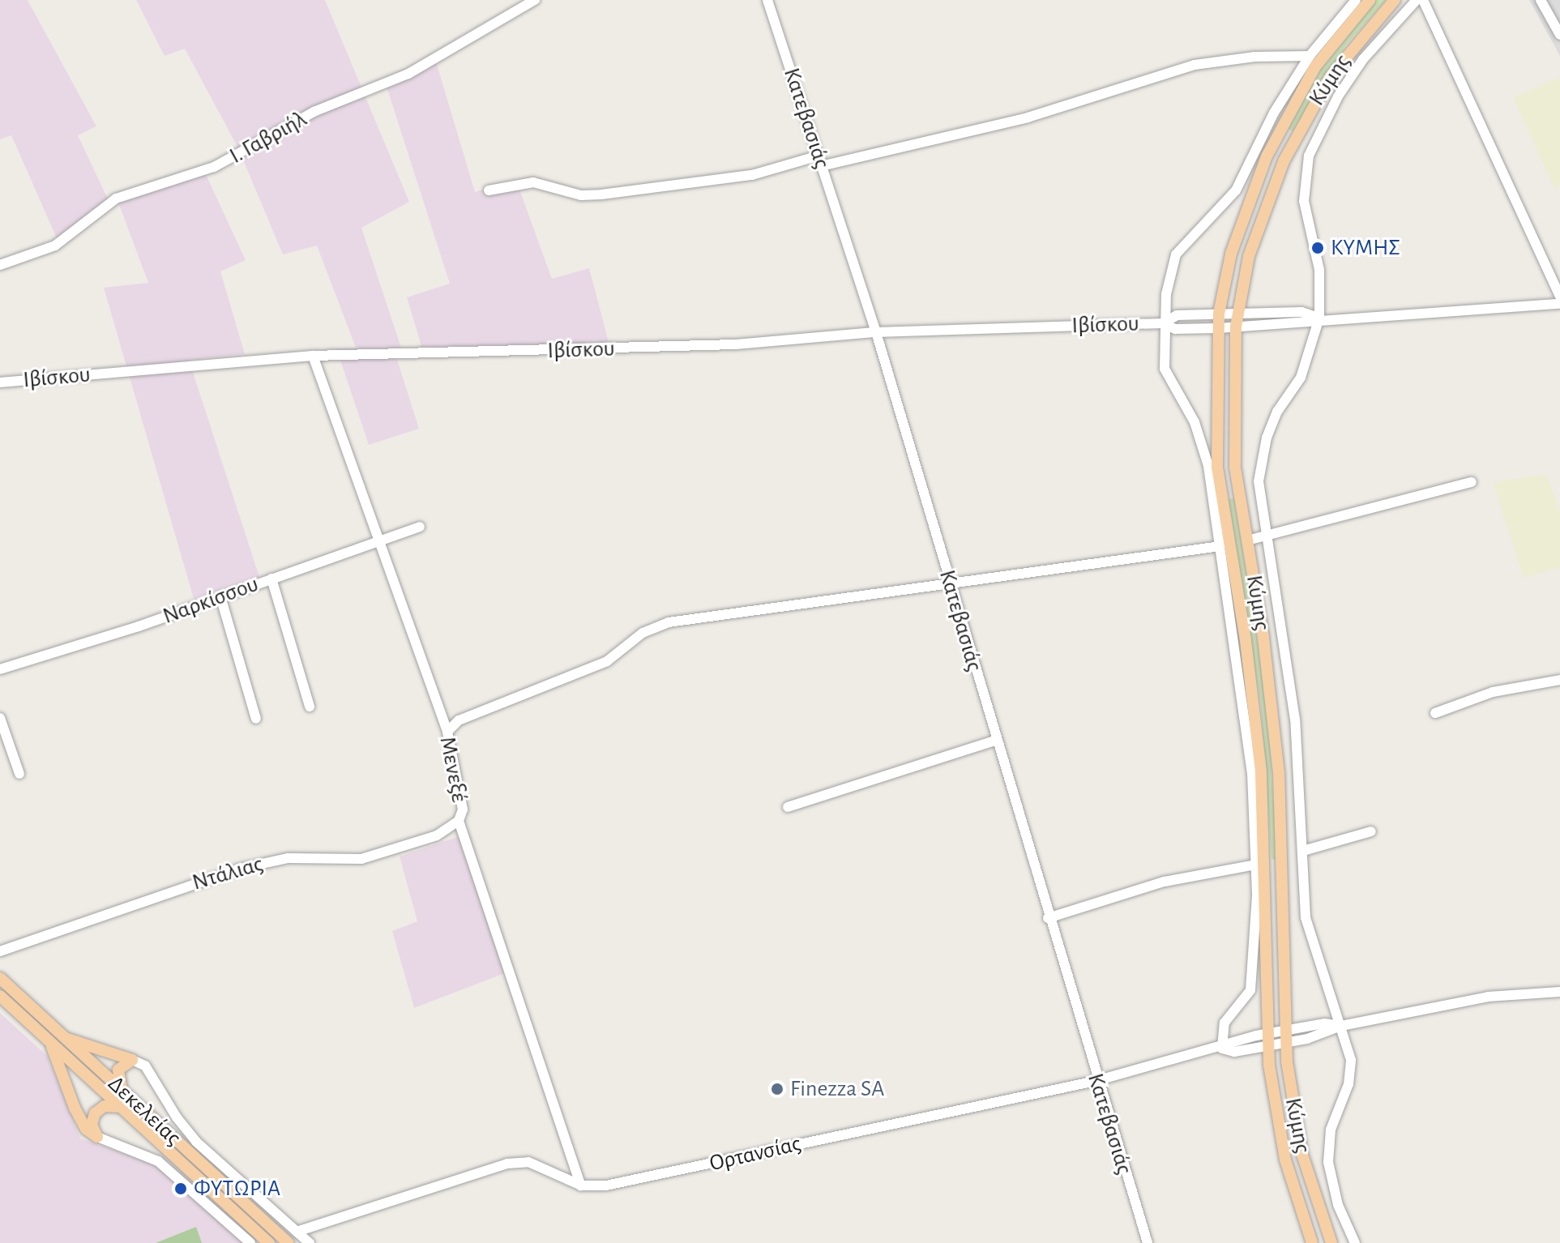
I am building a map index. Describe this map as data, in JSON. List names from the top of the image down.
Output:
{
  "streets": {
    "main road": ["Κύμης", "Δεκελείας"],
    "street": [
      "Κατεβασιάς",
      "Ι. Γαβριήλ",
      "Ιβίσκου",
      "Ναρκίσσου",
      "Μενεξέ",
      "Ντάλιας",
      "Ορτανσίας"
    ]
  },
  "crossings": [
    ["Κύμης", "Ιβίσκου"],
    ["Κατεβασιάς", "Ιβίσκου"],
    ["Κατεβασιάς", "Ορτανσίας"],
    ["Ιβίσκου", "Μενεξέ"],
    ["Ναρκίσσου", "Μενεξέ"],
    ["Μενεξέ", "Ντάλιας"],
    ["Μενεξέ", "Ορτανσίας"]
  ],
  "places": ["ΚΥΜΗΣ", "Finezza SA", "ΦΥΤΩΡΙΑ"]
}
